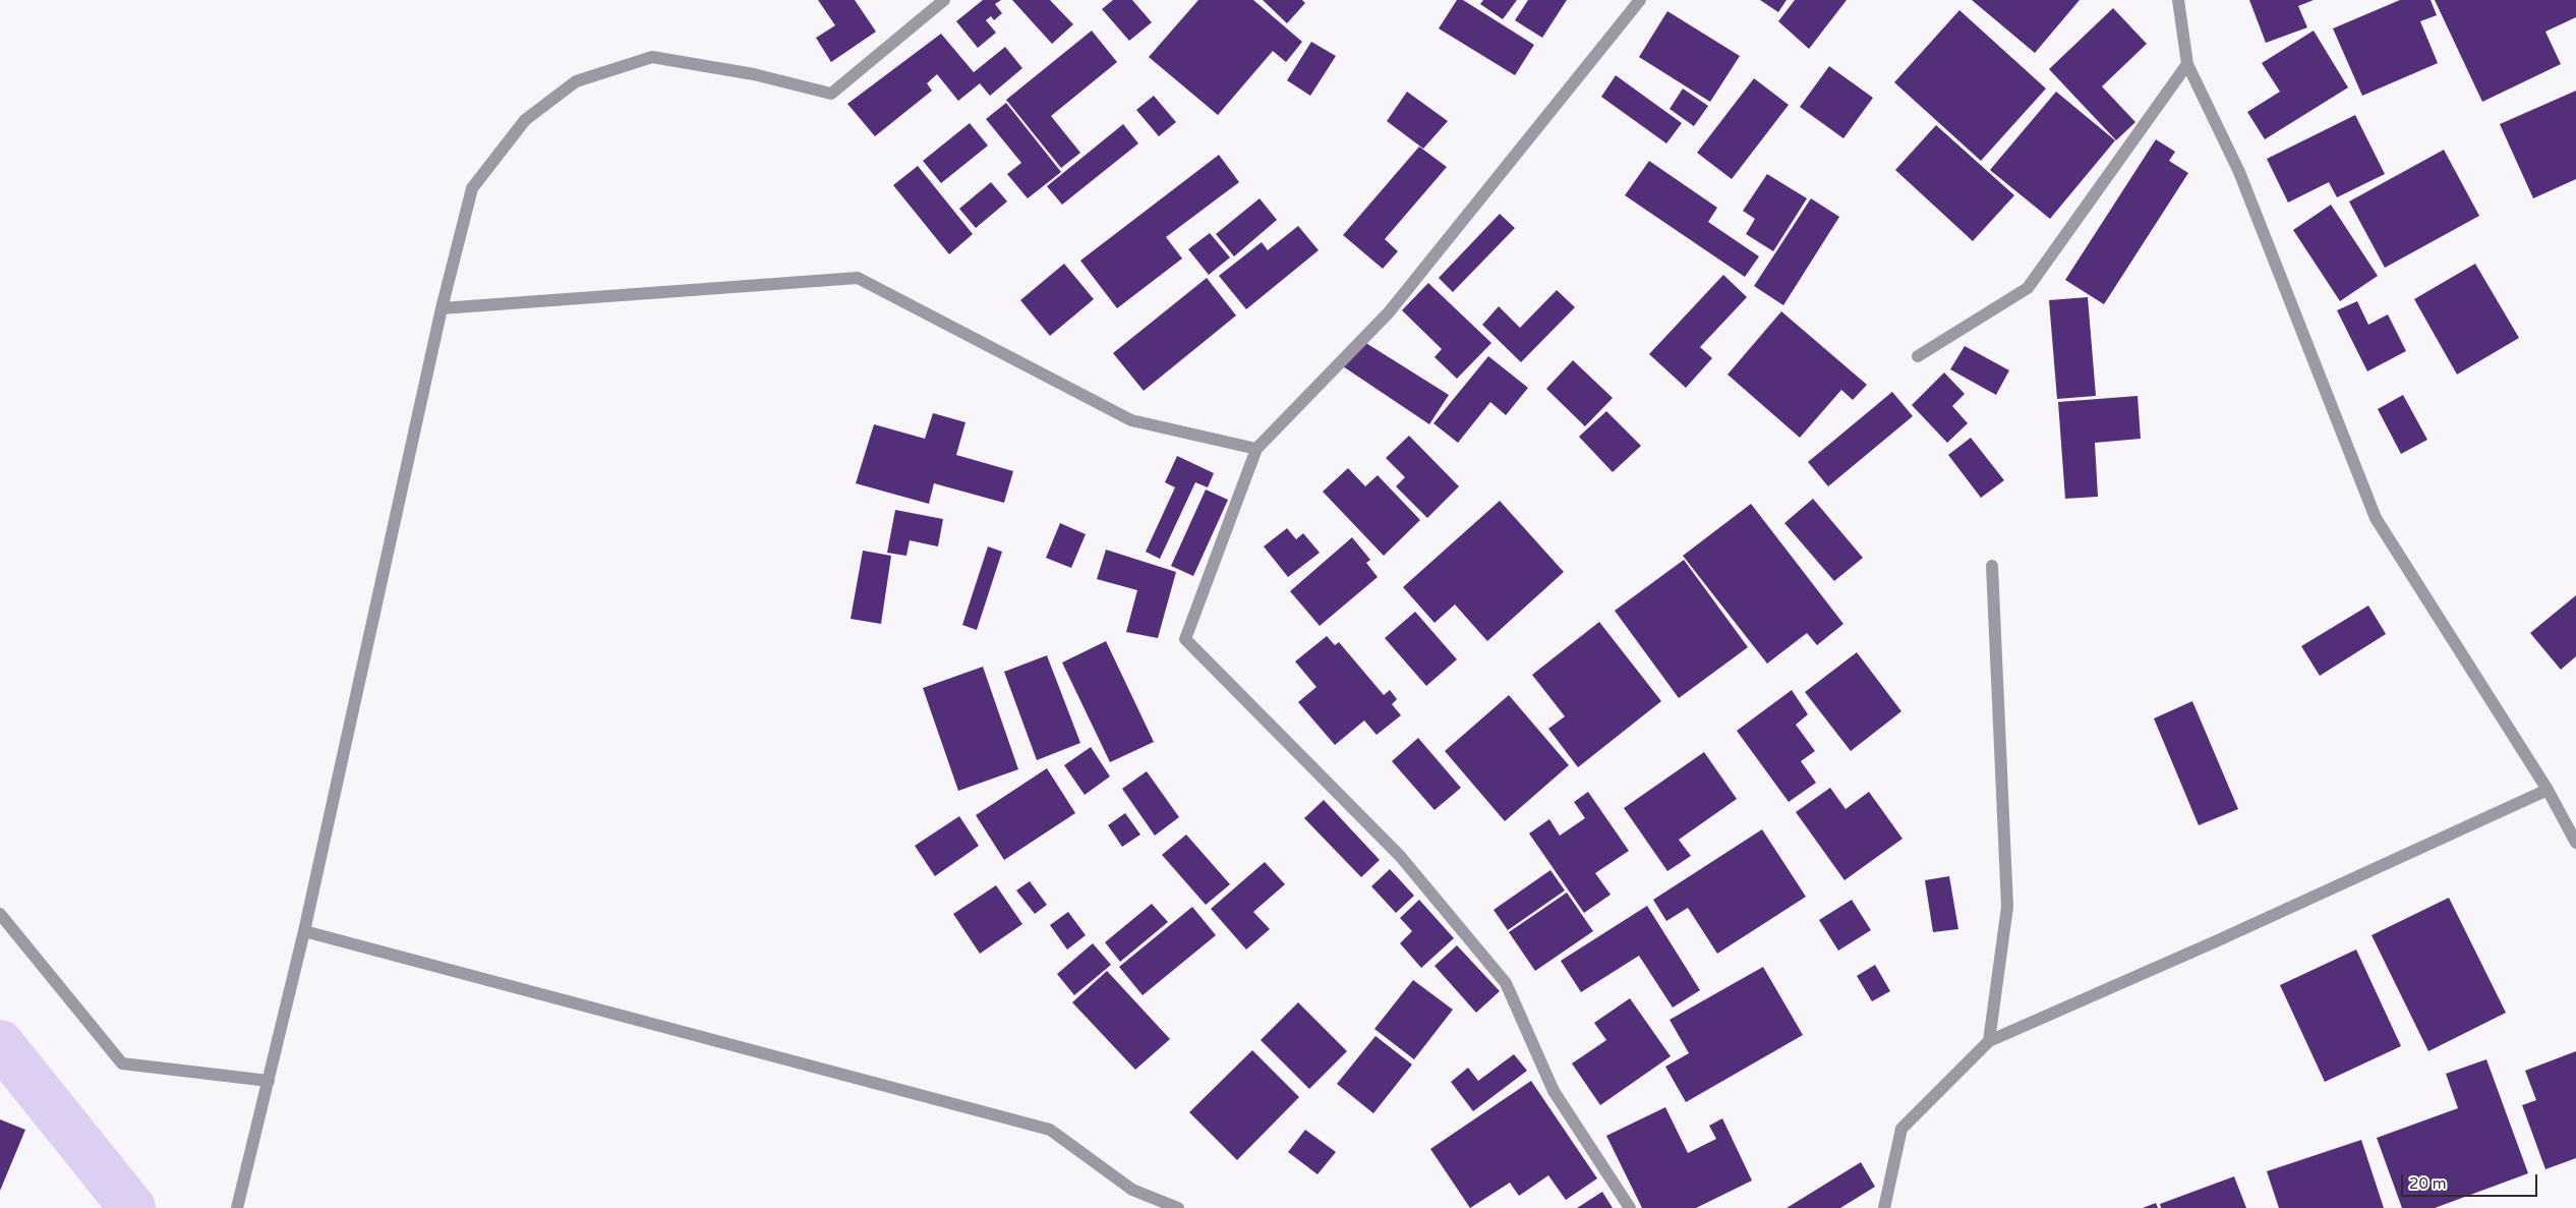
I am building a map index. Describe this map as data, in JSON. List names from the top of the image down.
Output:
{
  "scale_bar": "20 m"
}
